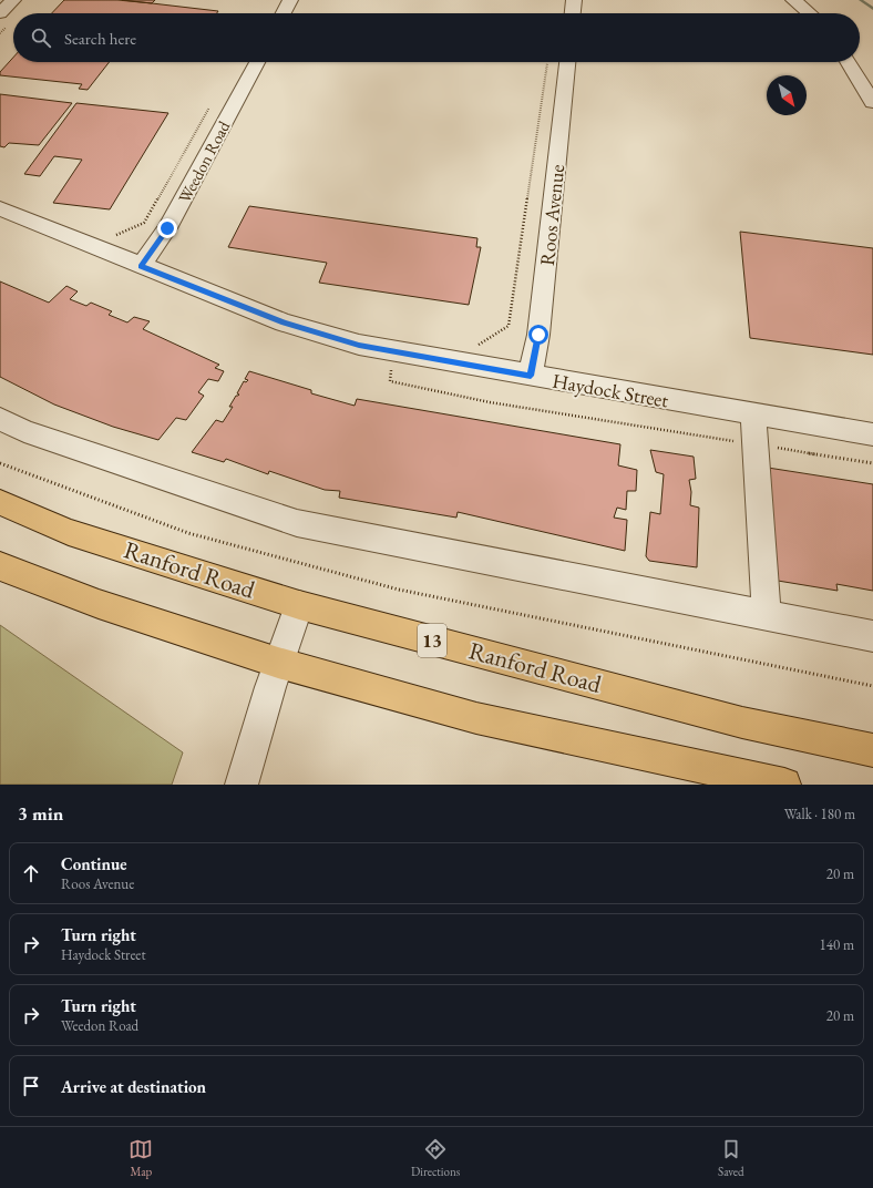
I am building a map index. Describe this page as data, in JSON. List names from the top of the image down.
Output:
{
  "streets": {
    "main road": ["Ranford Road", "13"],
    "street": ["Weedon Road", "Roos Avenue", "Haydock Street"]
  },
  "crossings": [
    ["Weedon Road", "Haydock Street"],
    ["Roos Avenue", "Haydock Street"]
  ],
  "north": "bottom right",
  "page": {
    "search": "Search here",
    "heading": ["3 min", "Walk · 180 m"],
    "list": [
      ["Continue", "Roos Avenue", "20 m"],
      ["Turn right", "Haydock Street", "140 m"],
      ["Turn right", "Weedon Road", "20 m"],
      "Arrive at destination"
    ],
    "nav": ["Map", "Directions", "Saved"]
  }
}
